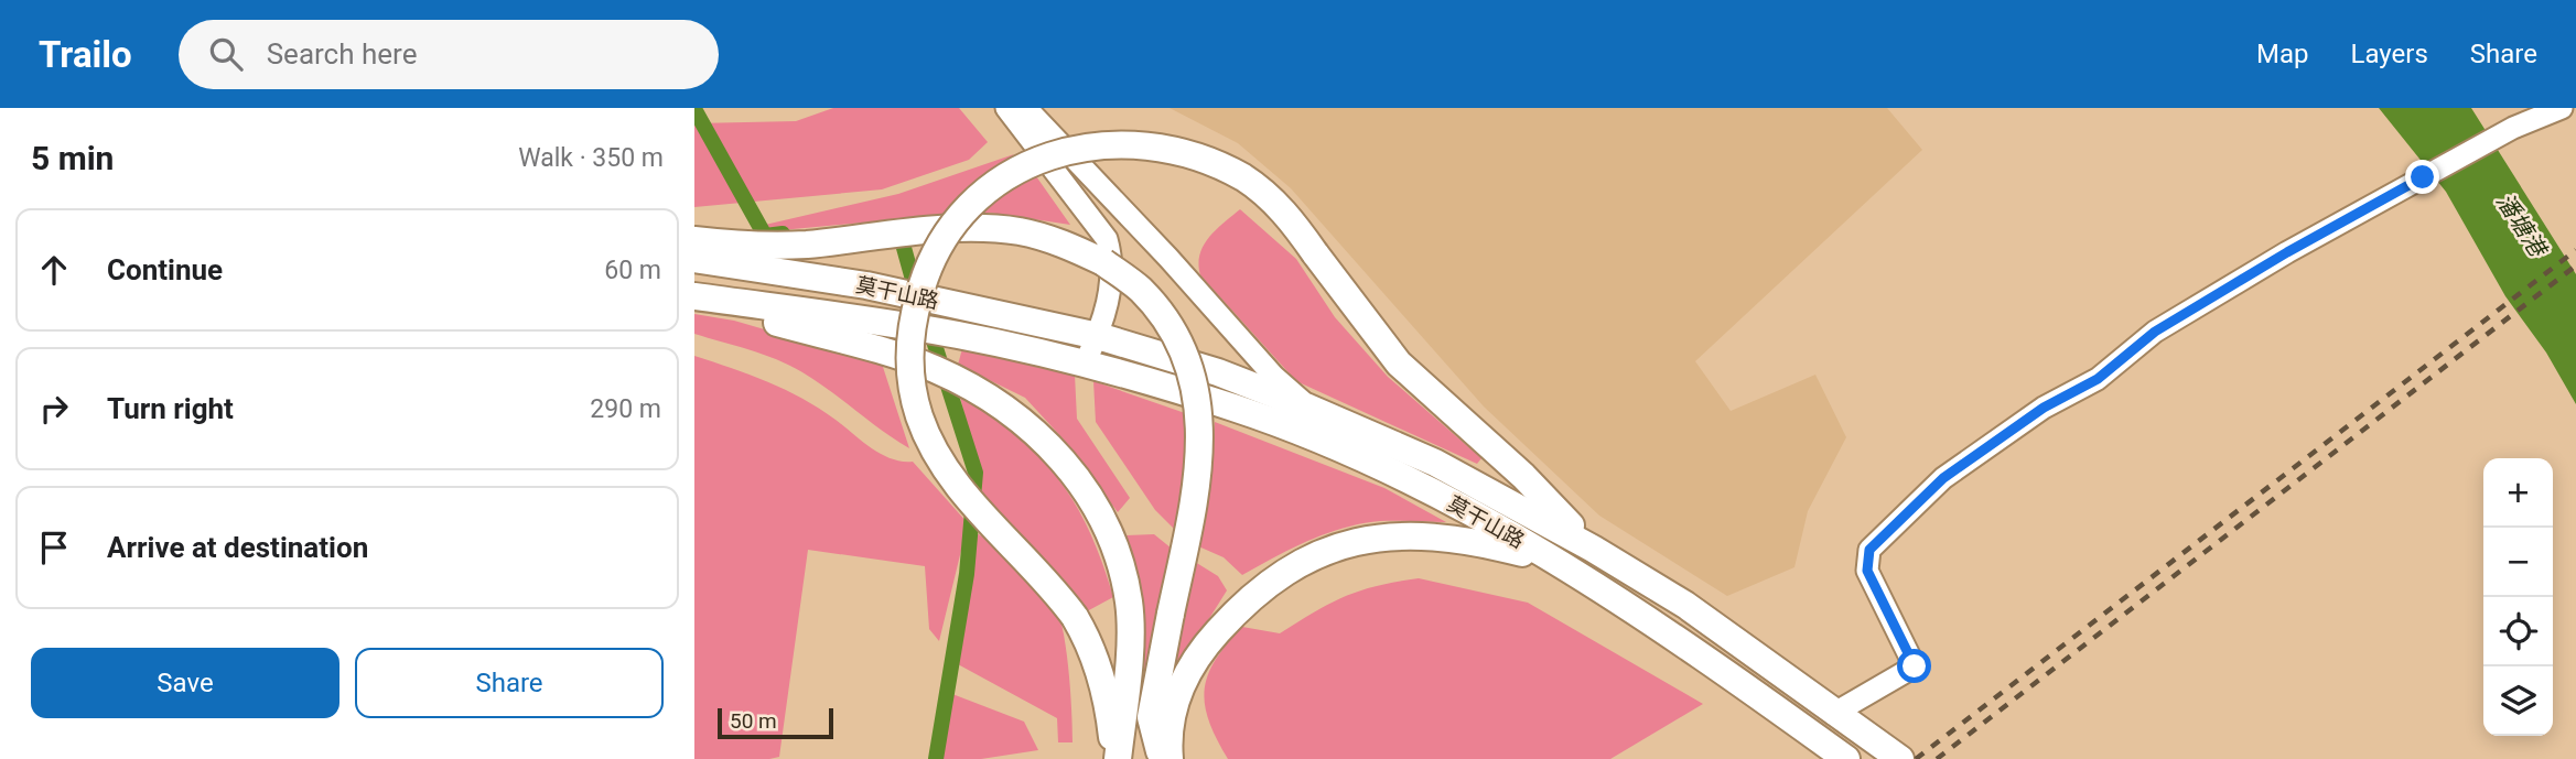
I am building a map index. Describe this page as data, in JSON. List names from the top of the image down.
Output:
{
  "streets": {
    "highway": ["莫干山路"]
  },
  "water": ["潘塘港"],
  "scale_bar": "50 m",
  "page": {
    "header": "Trailo",
    "search": "Search here",
    "nav": ["Map", "Layers", "Share"],
    "heading": ["5 min", "Walk · 350 m"],
    "list": [
      ["Continue", "60 m"],
      ["Turn right", "290 m"],
      "Arrive at destination"
    ],
    "map_buttons": ["+", "−"],
    "buttons": ["Save", "Share"],
    "scale": "50 m"
  }
}
